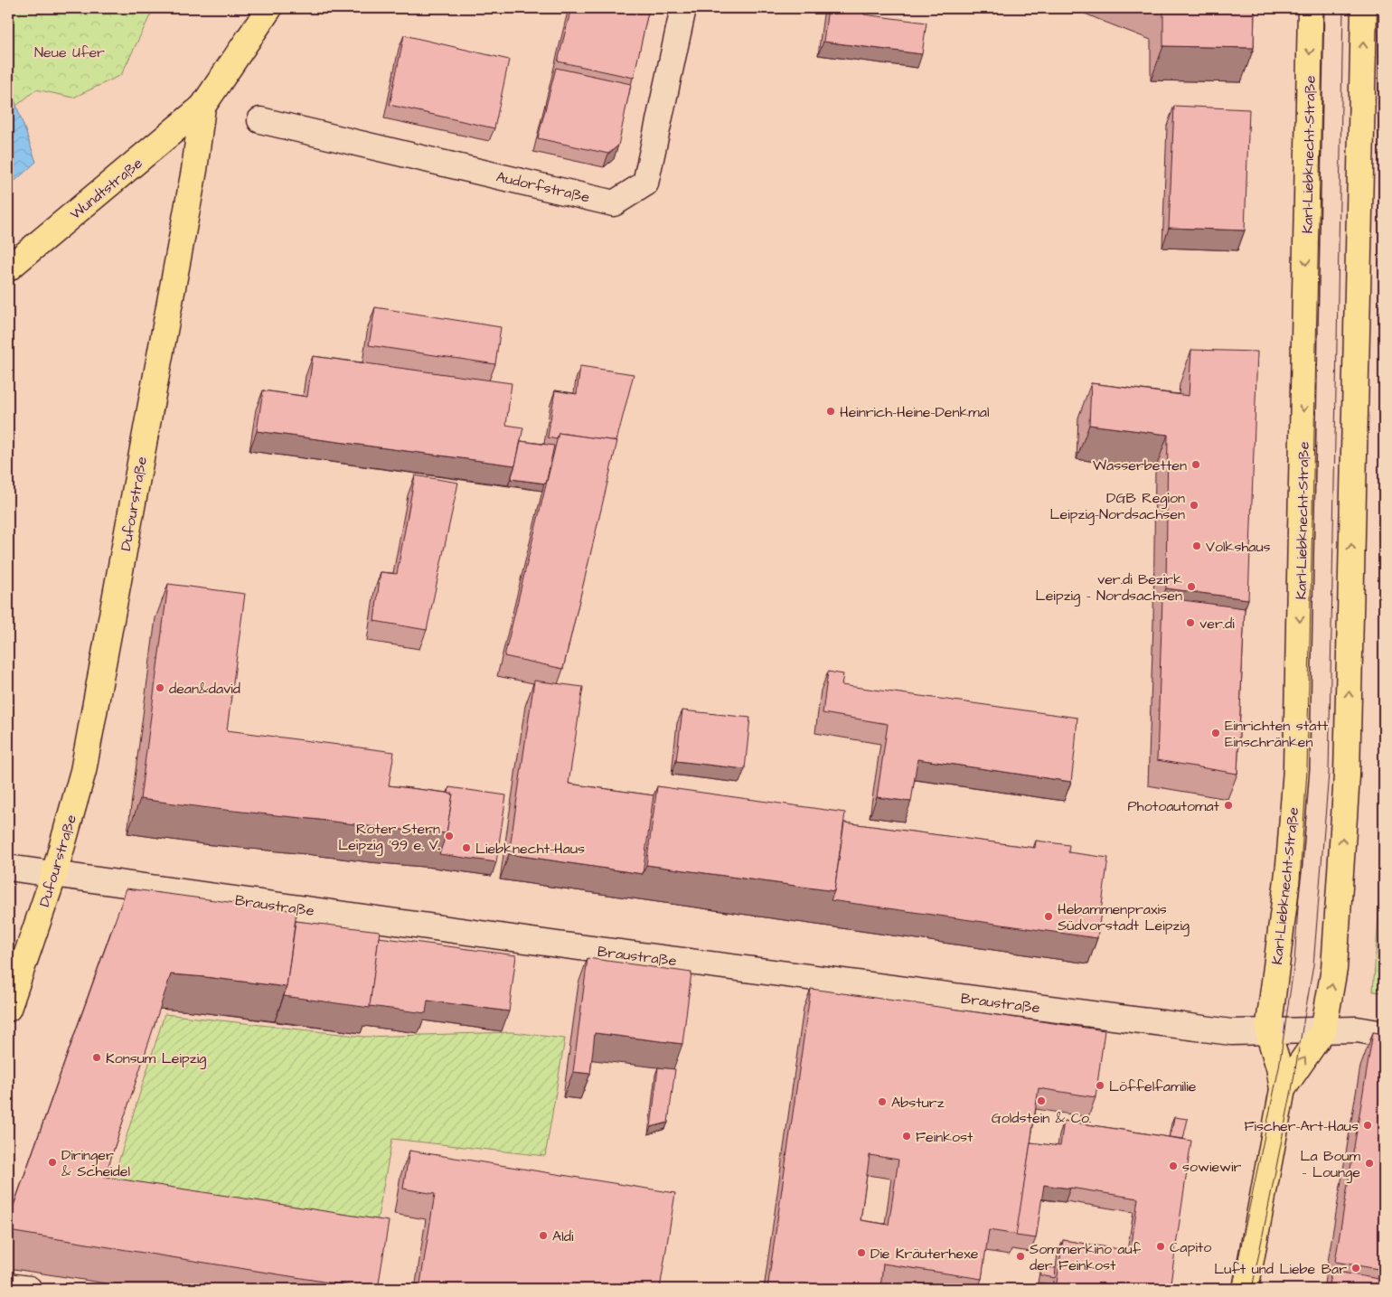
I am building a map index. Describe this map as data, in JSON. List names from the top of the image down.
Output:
{
  "streets": {
    "main road": ["Karl-Liebknecht-Straße", "Wundtstraße", "Dufourstraße"],
    "street": ["Audorfstraße", "Braustraße"]
  },
  "crossings": [
    ["Karl-Liebknecht-Straße", "Braustraße"],
    ["Wundtstraße", "Dufourstraße"],
    ["Dufourstraße", "Braustraße"]
  ],
  "parks": ["Neue Ufer"],
  "places": [
    "Heinrich-Heine-Denkmal",
    "Wasserbetten",
    "DGB Region Leipzig-Nordsachsen",
    "Volkshaus",
    "ver.di Bezirk Leipzig - Nordsachsen",
    "ver.di",
    "dean&david",
    "Einrichten statt Einschränken",
    "Photoautomat",
    "Roter Stern Leipzig ’99 e. V.",
    "Liebknecht-Haus",
    "Hebammenpraxis Südvorstadt Leipzig",
    "Konsum Leipzig",
    "Löffelfamilie",
    "Goldstein & Co.",
    "Absturz",
    "Fischer-Art-Haus",
    "Feinkost",
    "Diringer & Scheidel",
    "La Boum - Lounge",
    "sowiewir",
    "Aldi",
    "Capito",
    "Die Kräuterhexe",
    "Sommerkino auf der Feinkost",
    "Luft und Liebe Bar"
  ]
}
